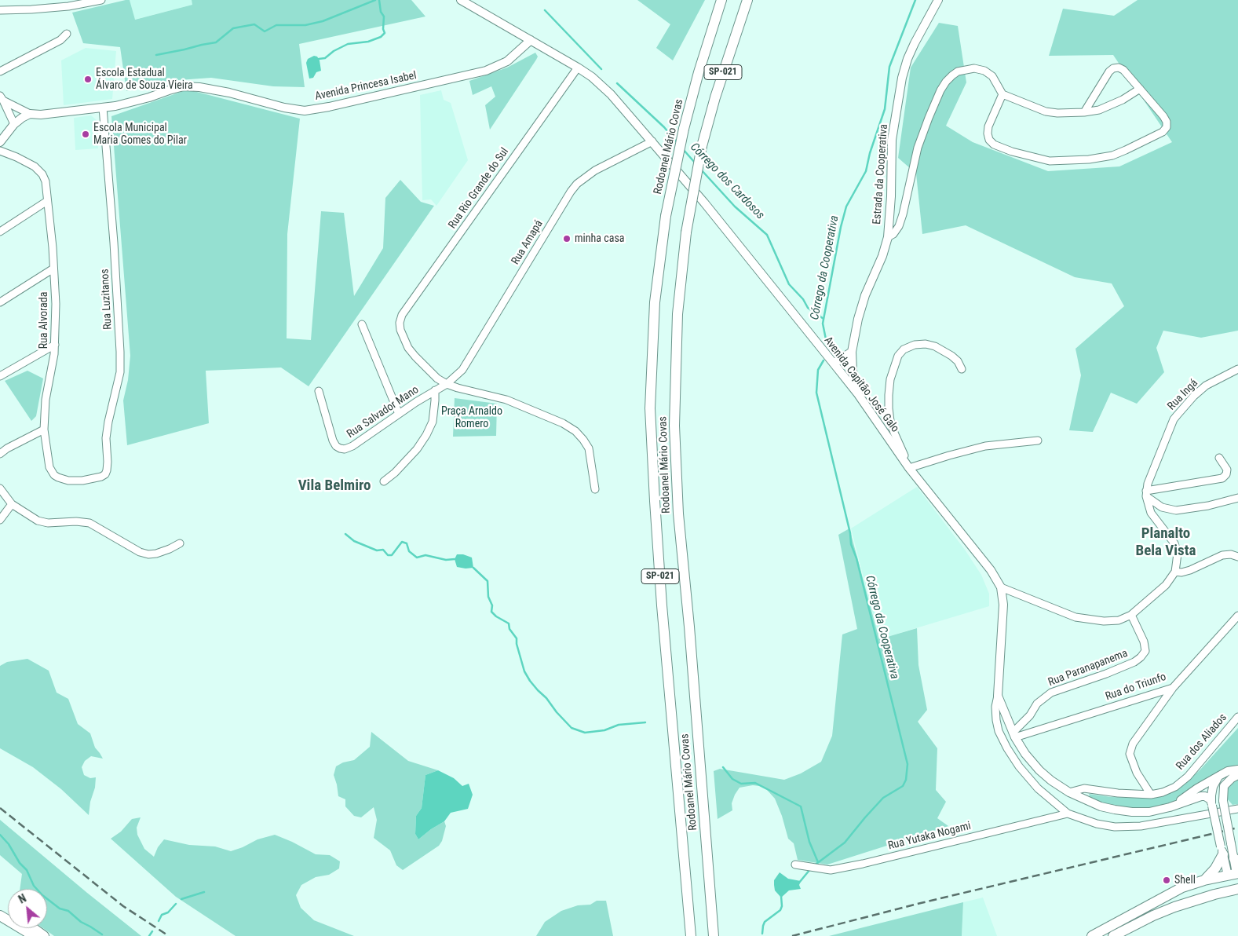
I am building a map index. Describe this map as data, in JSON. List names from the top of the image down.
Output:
{
  "streets": {
    "highway": ["SP-021", "Rodoanel Mário Covas"],
    "main road": ["Avenida Princesa Isabel", "Estrada da Cooperativa", "Avenida Capitão José Galo"],
    "street": [
      "Rua Rio Grande do Sul",
      "Rua Amapá",
      "Rua Luzitanos",
      "Rua Alvorada",
      "Rua Ingá",
      "Rua Salvador Mano",
      "Rua Paranapanema",
      "Rua do Triunfo",
      "Rua dos Aliados",
      "Rua Yutaka Nogami"
    ]
  },
  "crossings": [
    ["Avenida Princesa Isabel", "Rua Luzitanos"],
    ["Avenida Princesa Isabel", "Avenida Capitão José Galo"],
    ["Estrada da Cooperativa", "Avenida Capitão José Galo"],
    ["Rua Rio Grande do Sul", "Rua Amapá"],
    ["Rua Rio Grande do Sul", "Avenida Capitão José Galo"],
    ["Rua Rio Grande do Sul", "Rua Salvador Mano"],
    ["Rua Amapá", "Avenida Capitão José Galo"],
    ["Rua Amapá", "Rua Salvador Mano"],
    ["Rua Luzitanos", "Rua Alvorada"],
    ["Avenida Capitão José Galo", "Rua Paranapanema"],
    ["Avenida Capitão José Galo", "Rua do Triunfo"],
    ["Avenida Capitão José Galo", "Rua dos Aliados"],
    ["Avenida Capitão José Galo", "Rua Yutaka Nogami"],
    ["Rua Paranapanema", "Rua do Triunfo"]
  ],
  "districts": ["Vila Belmiro", "Planalto Bela Vista"],
  "water": ["Córrego dos Cardosos", "Córrego da Cooperativa"],
  "parks": ["Praça Arnaldo Romero"],
  "places": [
    "Escola Estadual Álvaro de Souza Vieira",
    "Escola Municipal Maria Gomes do Pilar",
    "minha casa",
    "Shell"
  ],
  "north": "top left"
}
